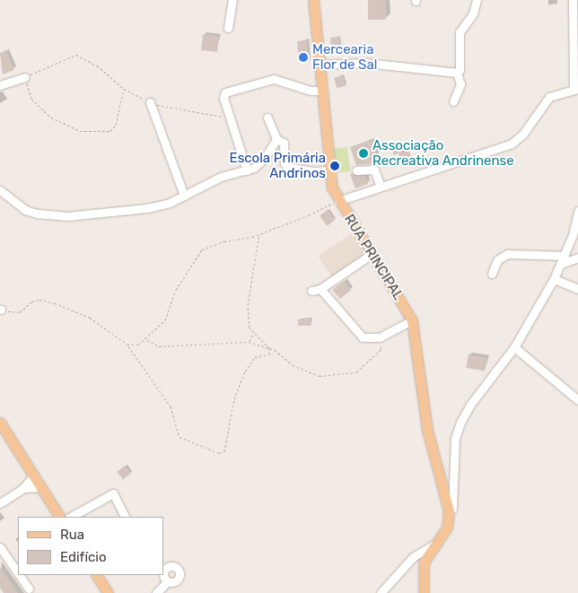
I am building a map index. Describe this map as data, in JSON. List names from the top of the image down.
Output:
{
  "streets": {
    "main road": ["RUA PRINCIPAL"]
  },
  "places": ["Mercearia Flor de Sal", "Associação Recreativa Andrinense", "Escola Primária Andrinos"],
  "legend": ["Rua", "Edifício"]
}
